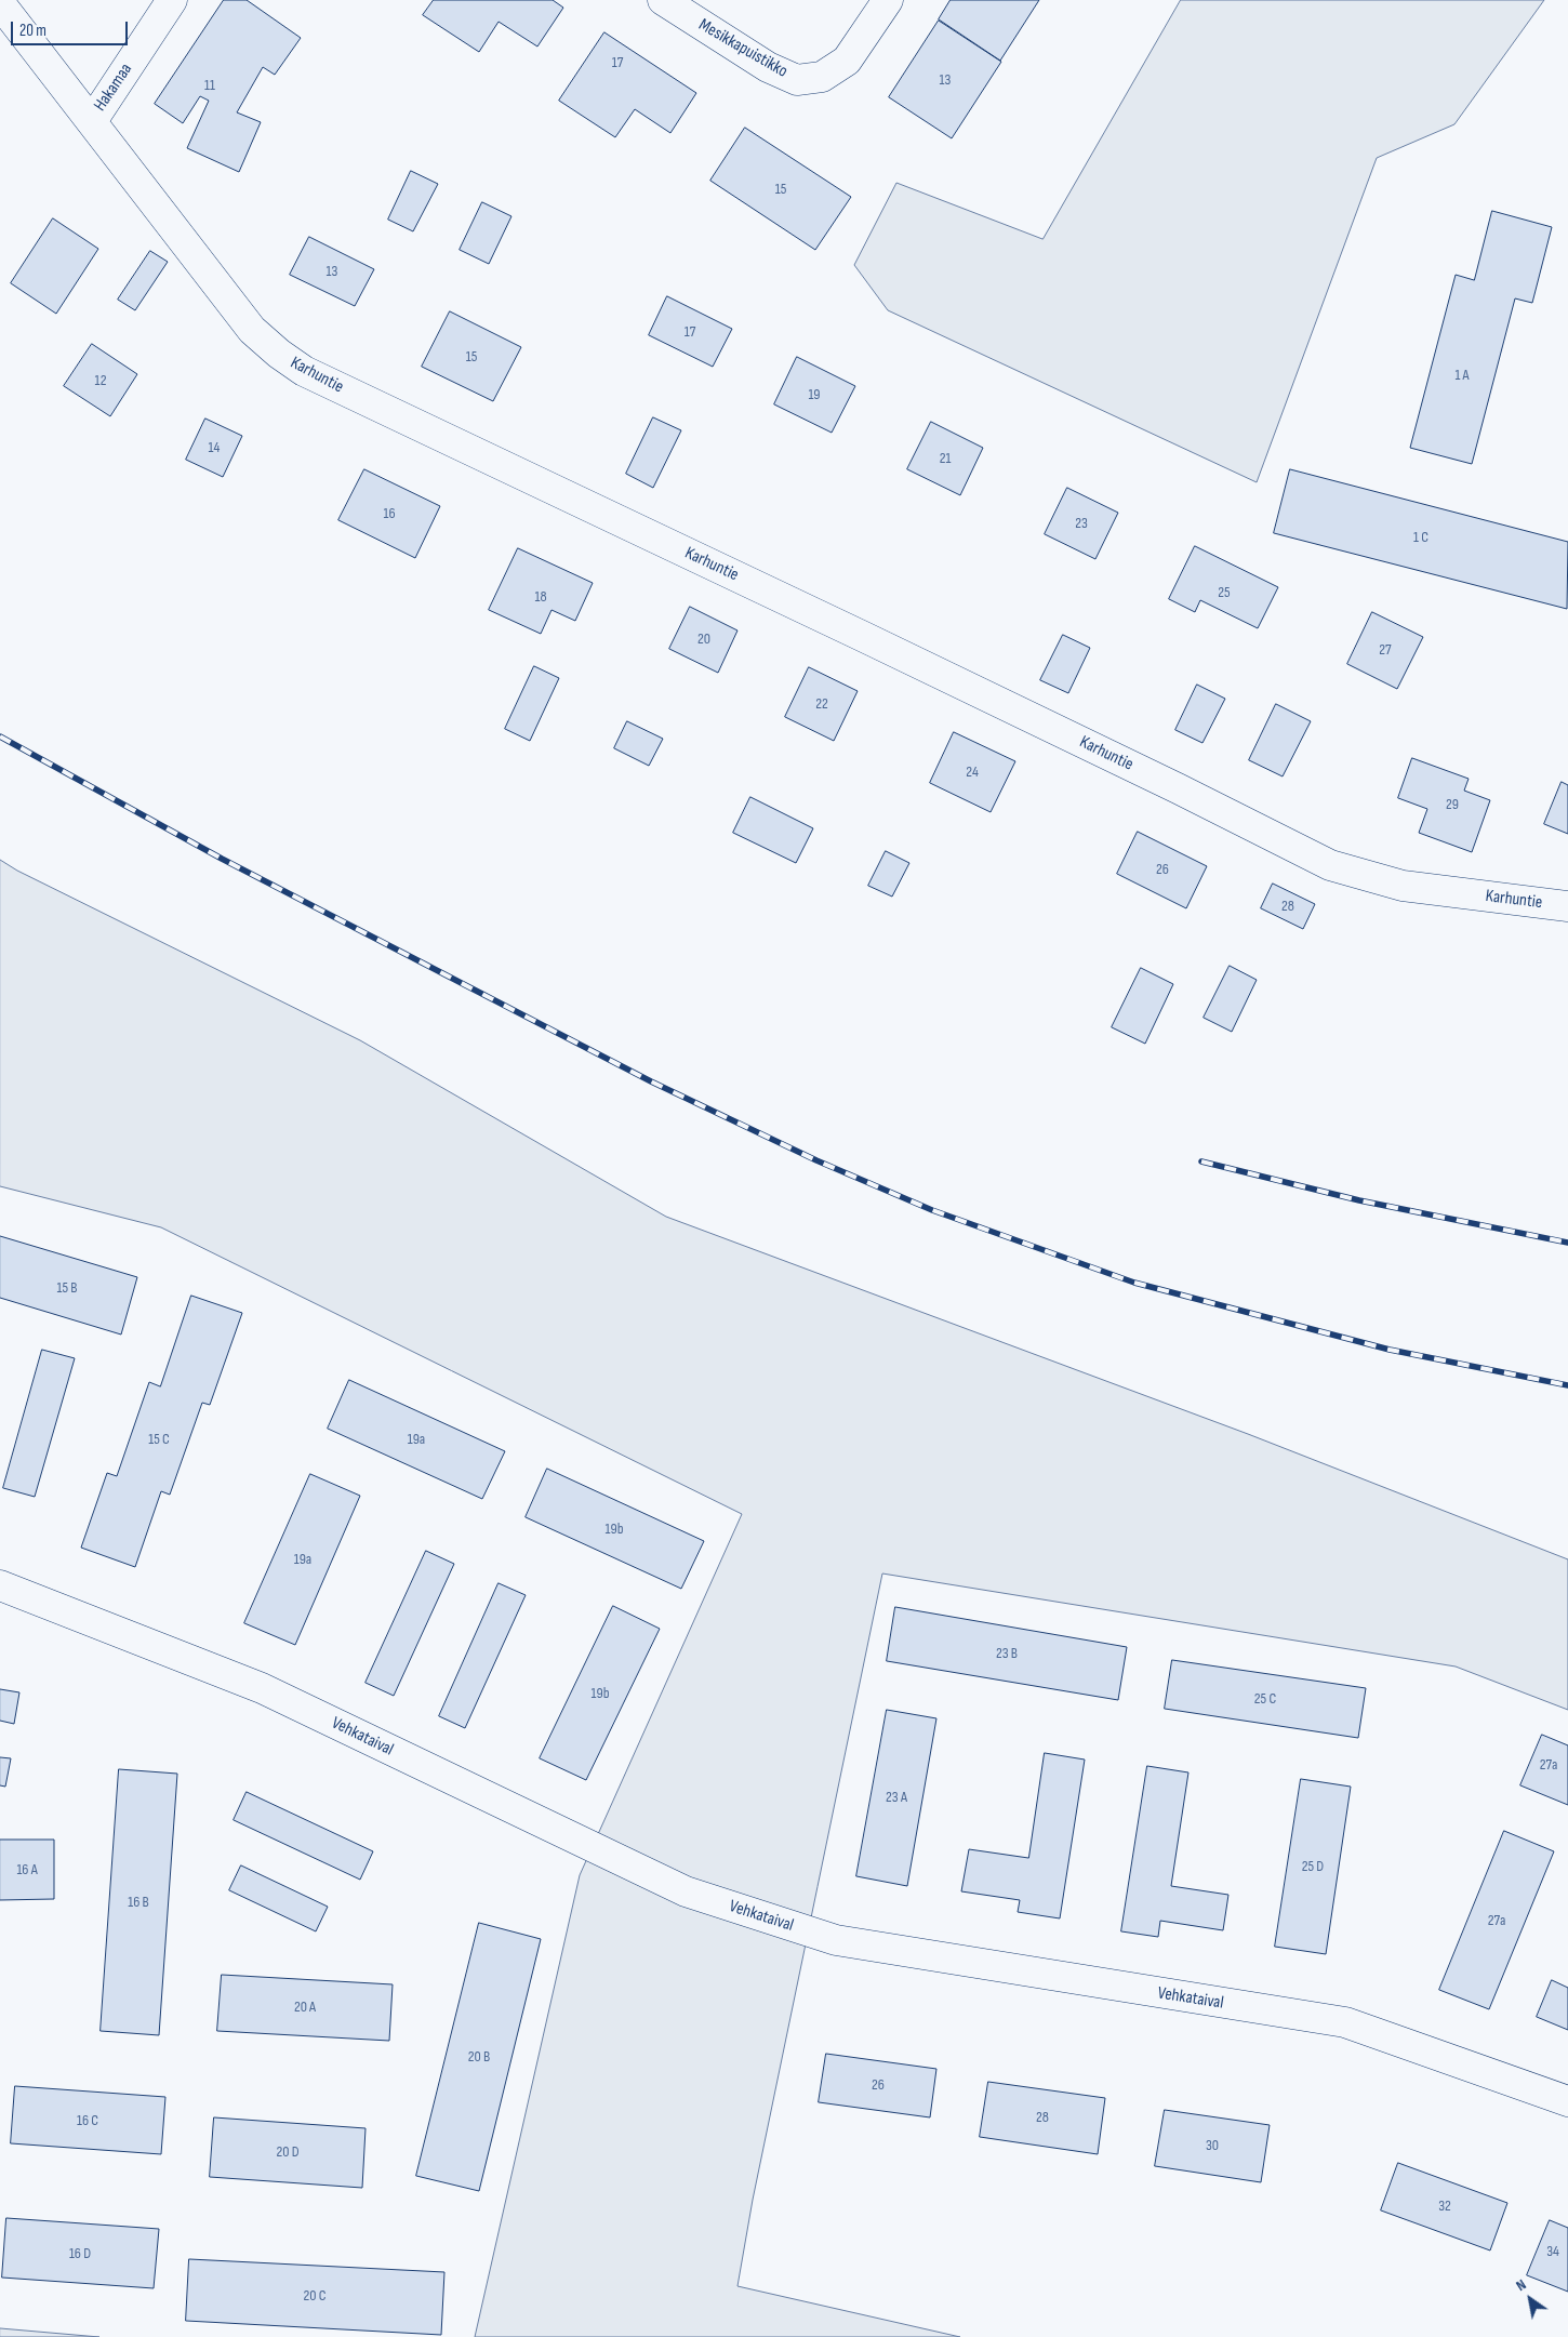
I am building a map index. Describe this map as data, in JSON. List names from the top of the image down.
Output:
{
  "streets": {
    "street": [
      "Mesikkapuistikko",
      "Hakamaa",
      "Karhuntie",
      "Vehkataival"
    ]
  },
  "crossings": [
    ["Hakamaa", "Karhuntie"]
  ],
  "house_numbers": [
    "17",
    "13",
    "11",
    "15",
    "13",
    "17",
    "15",
    "1 A",
    "12",
    "19",
    "14",
    "21",
    "16",
    "23",
    "1 C",
    "25",
    "18",
    "20",
    "27",
    "22",
    "24",
    "29",
    "26",
    "28",
    "15 B",
    "15 C",
    "19a",
    "19b",
    "19a",
    "23 B",
    "19b",
    "25 C",
    "27a",
    "23 A",
    "25 D",
    "16 A",
    "16 B",
    "27a",
    "20 A",
    "20 B",
    "26",
    "28",
    "16 C",
    "30",
    "20 D",
    "32",
    "34",
    "16 D",
    "20 C"
  ],
  "scale_bar": "20 m",
  "north": "top left"
}
